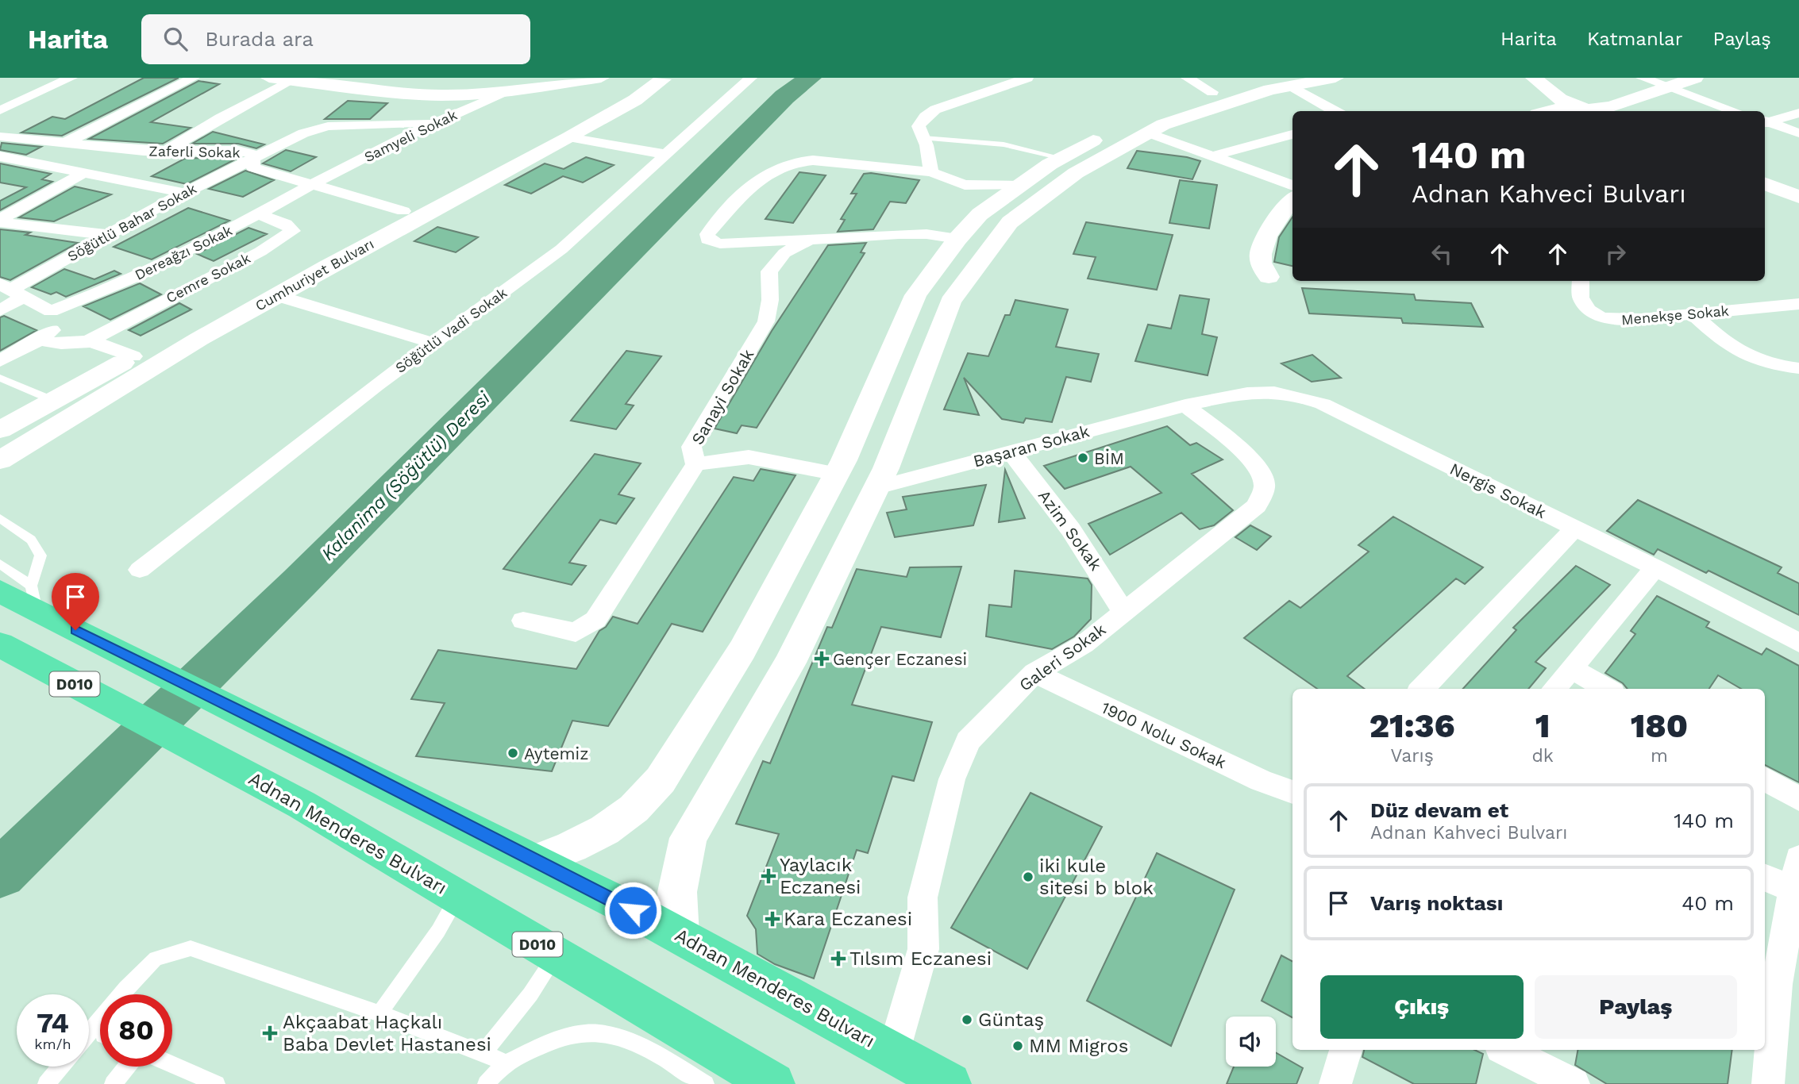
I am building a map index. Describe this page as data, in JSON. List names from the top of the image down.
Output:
{
  "streets": {
    "highway": ["D010", "Adnan Menderes Bulvarı"],
    "street": [
      "Samyeli Sokak",
      "Zaferli Sokak",
      "Söğütlü Bahar Sokak",
      "Dereağzı Sokak",
      "Cumhuriyet Bulvarı",
      "Cemre Sokak",
      "Menekşe Sokak",
      "Söğütlü Vadi Sokak",
      "Sanayi Sokak",
      "Başaran Sokak",
      "Nergis Sokak",
      "Azim Sokak",
      "Galeri Sokak",
      "1900 Nolu Sokak"
    ]
  },
  "crossings": [
    ["Samyeli Sokak", "Zaferli Sokak"],
    ["Samyeli Sokak", "Söğütlü Bahar Sokak"],
    ["Samyeli Sokak", "Dereağzı Sokak"],
    ["Zaferli Sokak", "Söğütlü Bahar Sokak"],
    ["Zaferli Sokak", "Dereağzı Sokak"],
    ["Zaferli Sokak", "Cumhuriyet Bulvarı"],
    ["Dereağzı Sokak", "Cemre Sokak"],
    ["Cumhuriyet Bulvarı", "Cemre Sokak"],
    ["Başaran Sokak", "Nergis Sokak"],
    ["Başaran Sokak", "Azim Sokak"],
    ["Başaran Sokak", "Galeri Sokak"],
    ["Nergis Sokak", "Galeri Sokak"],
    ["Azim Sokak", "Galeri Sokak"],
    ["Galeri Sokak", "1900 Nolu Sokak"],
    ["Galeri Sokak", "Adnan Menderes Bulvarı"]
  ],
  "water": ["Kalanima (Söğütlü) Deresi"],
  "places": {
    "other": [
      "BİM",
      "Aytemiz",
      "iki kule sitesi b blok",
      "Güntaş",
      "MM Migros"
    ],
    "health": [
      "Gençer Eczanesi",
      "Yaylacık Eczanesi",
      "Kara Eczanesi",
      "Tılsım Eczanesi",
      "Akçaabat Haçkalı Baba Devlet Hastanesi"
    ]
  },
  "page": {
    "header": "Harita",
    "search": "Burada ara",
    "nav": ["Harita", "Katmanlar", "Paylaş"],
    "turn": ["140 m", "Adnan Kahveci Bulvarı"],
    "eta": [
      "21:36",
      "Varış",
      "1",
      "dk",
      "180",
      "m"
    ],
    "list": [
      {
        "name": "Düz devam et",
        "note": "Adnan Kahveci Bulvarı",
        "value": "140 m"
      },
      {
        "name": "Varış noktası",
        "value": "40 m"
      }
    ],
    "buttons": ["Çıkış", "Paylaş"],
    "speed": "74 km/h",
    "limit": "80"
  }
}
